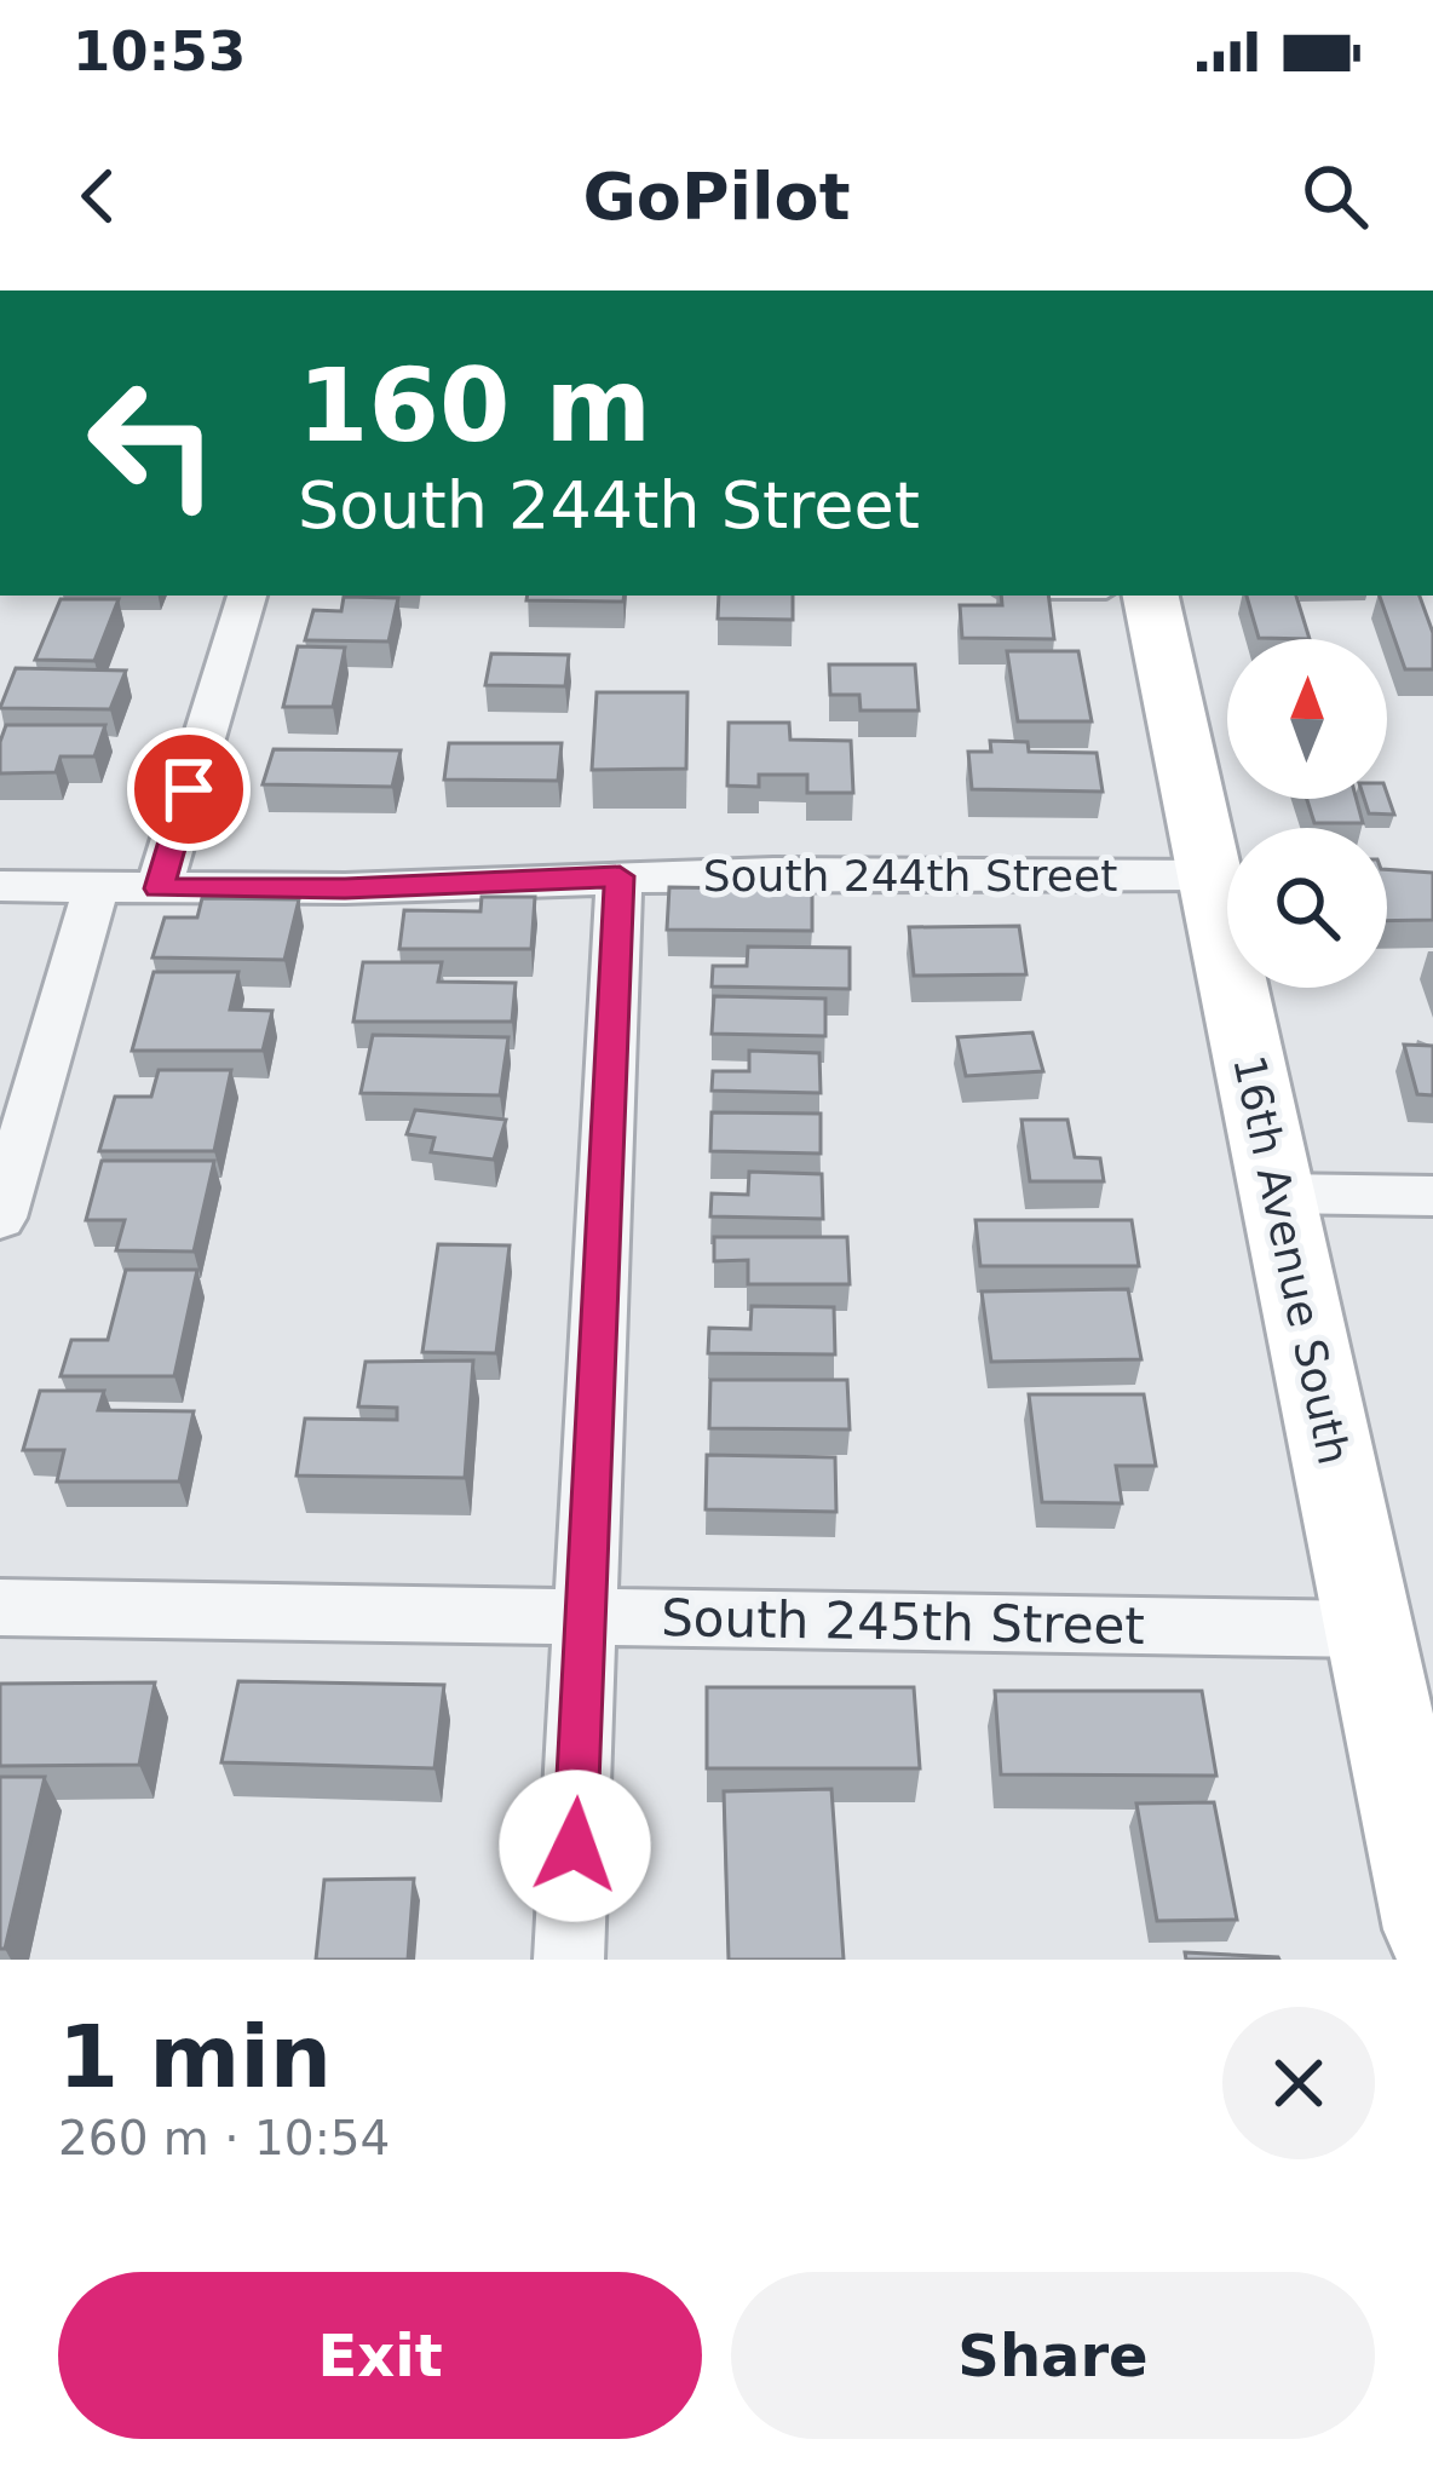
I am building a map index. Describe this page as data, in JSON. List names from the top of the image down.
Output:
{
  "streets": {
    "main road": ["16th Avenue South"],
    "street": ["South 244th Street", "South 245th Street"]
  },
  "crossings": [
    ["South 244th Street", "16th Avenue South"],
    ["16th Avenue South", "South 245th Street"]
  ],
  "north": "top",
  "page": {
    "status": "10:53",
    "header": "GoPilot",
    "turn": ["160 m", "South 244th Street"],
    "heading": ["1 min", "260 m · 10:54"],
    "buttons": ["Exit", "Share"]
  }
}
